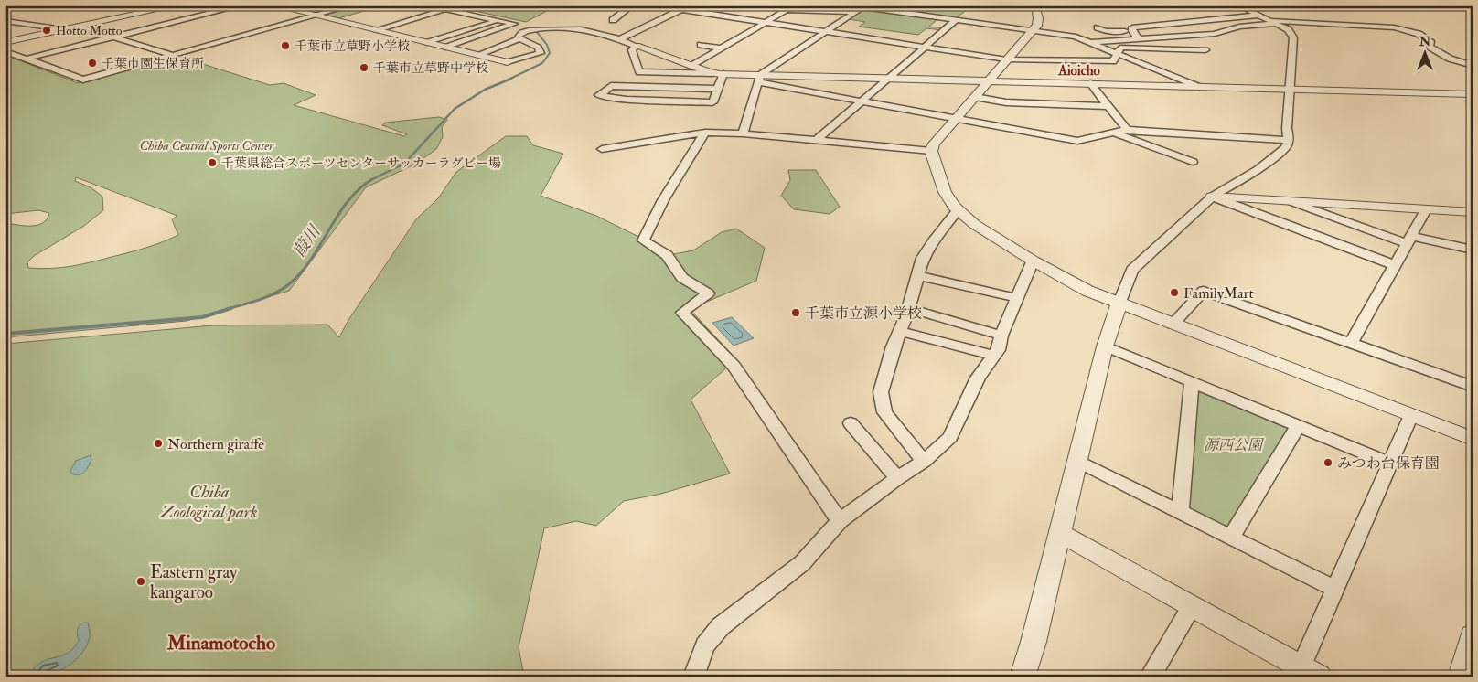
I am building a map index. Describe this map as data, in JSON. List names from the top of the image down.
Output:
{
  "districts": ["Aioicho", "Minamotocho"],
  "water": ["葭川"],
  "parks": ["Chiba Central Sports Center", "源西公園", "Chiba Zoological park"],
  "places": [
    "Hotto Motto",
    "千葉市立草野小学校",
    "千葉市園生保育所",
    "千葉市立草野中学校",
    "千葉県総合スポーツセンターサッカーラグビー場",
    "FamilyMart",
    "千葉市立源小学校",
    "Northern giraffe",
    "みつわ台保育園",
    "Eastern gray kangaroo"
  ],
  "north": "top"
}
